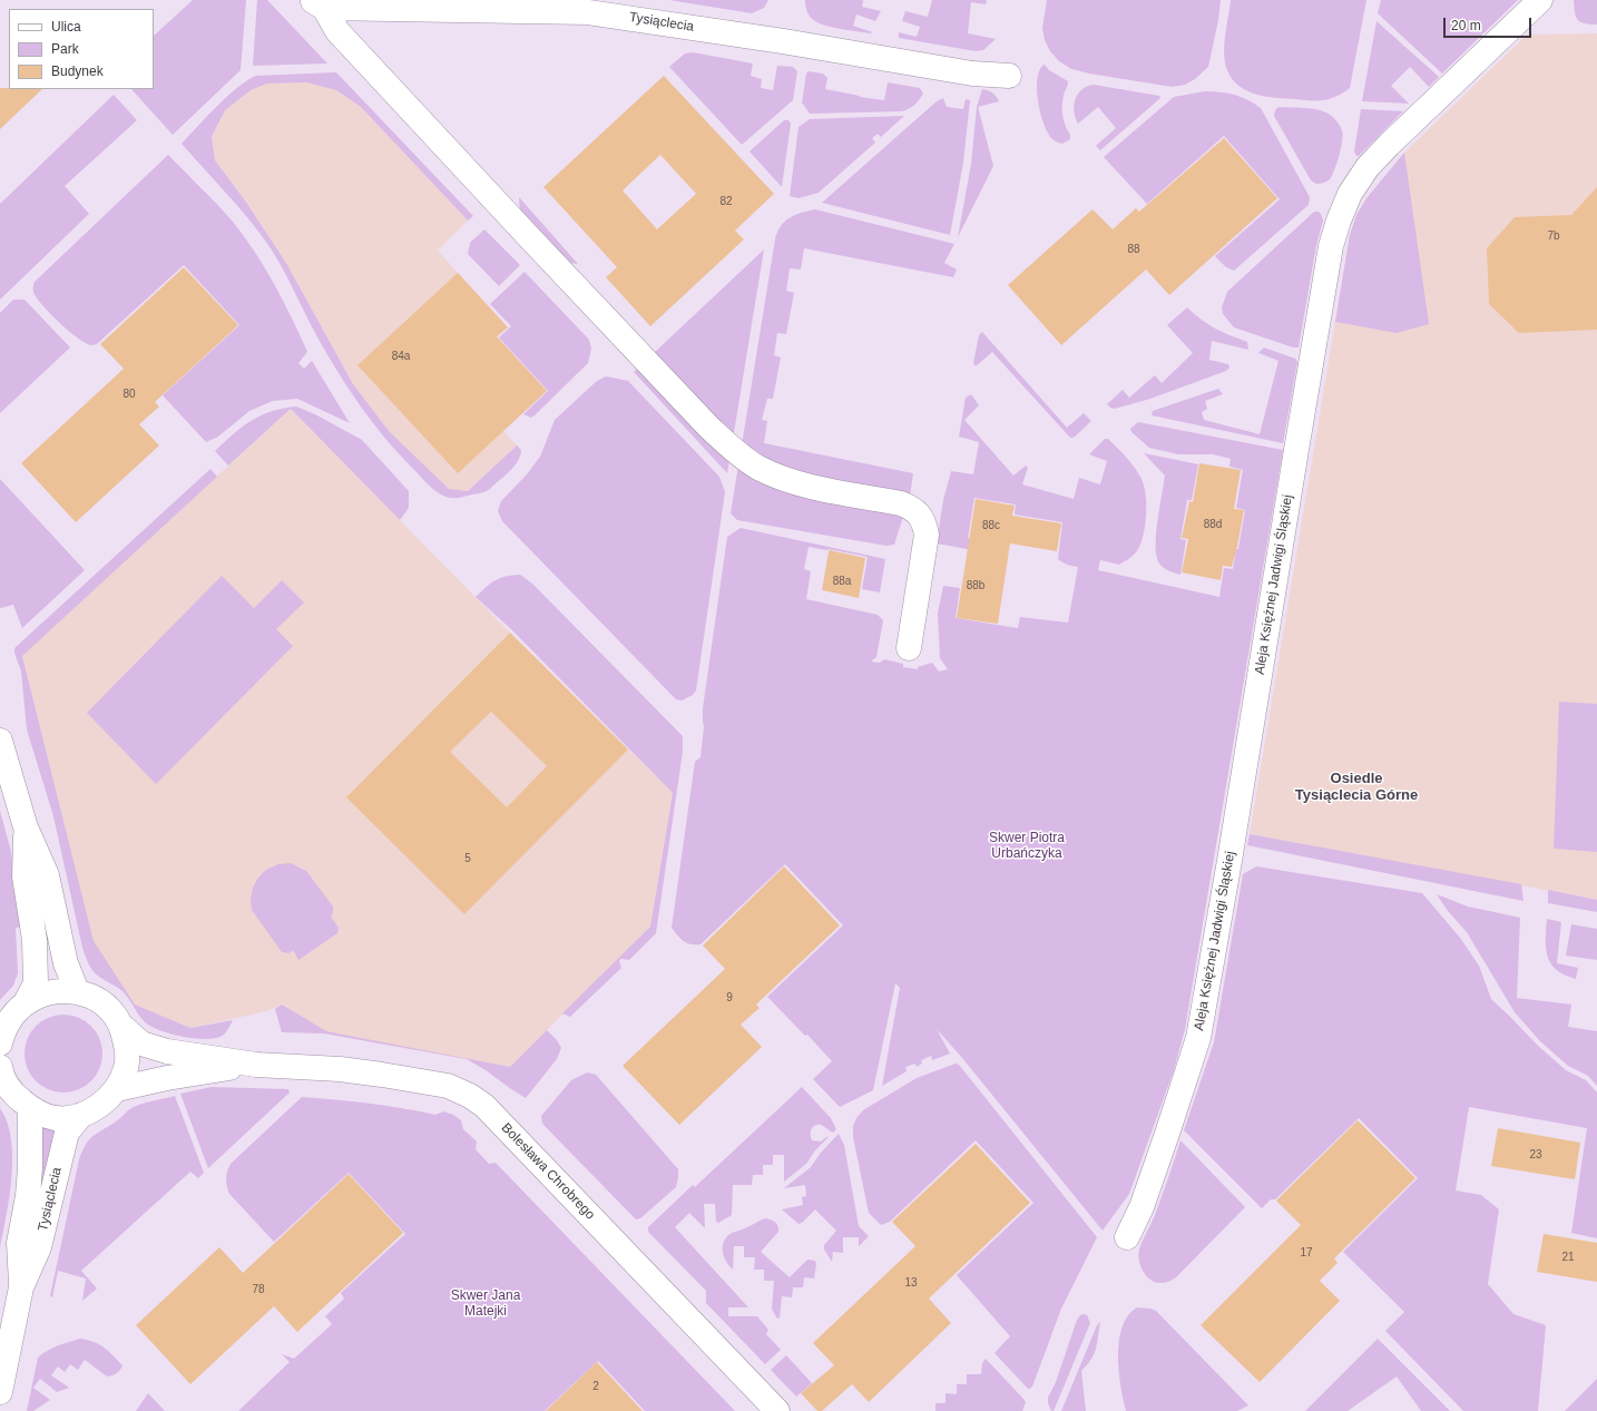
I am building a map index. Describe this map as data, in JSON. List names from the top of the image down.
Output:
{
  "streets": {
    "street": ["Tysiąclecia", "Aleja Księżnej Jadwigi Śląskiej", "Bolesława Chrobrego"]
  },
  "districts": ["Osiedle Tysiąclecia Górne"],
  "parks": ["Skwer Piotra Urbańczyka", "Skwer Jana Matejki"],
  "house_numbers": [
    "82",
    "7b",
    "88",
    "84a",
    "80",
    "88d",
    "88c",
    "88a",
    "88b",
    "5",
    "9",
    "23",
    "17",
    "21",
    "13",
    "78",
    "2"
  ],
  "legend": ["Ulica", "Park", "Budynek"],
  "scale_bar": "20 m"
}
